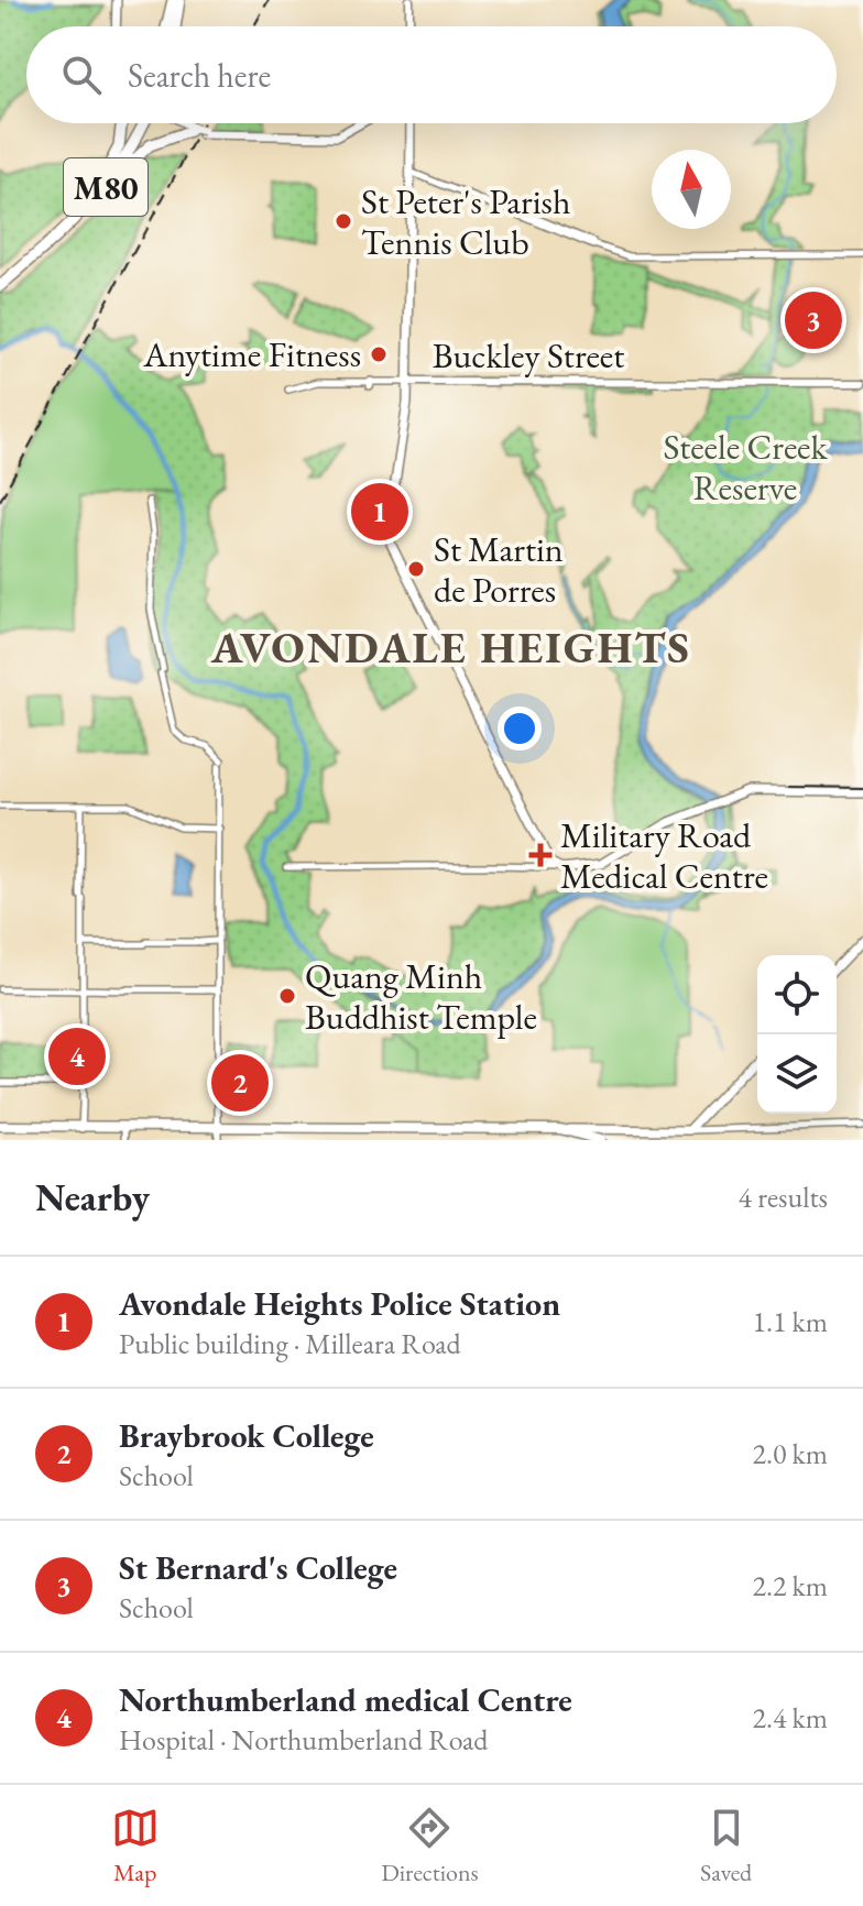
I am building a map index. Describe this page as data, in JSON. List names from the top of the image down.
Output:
{
  "streets": {
    "highway": ["M80"],
    "main road": ["Buckley Street"]
  },
  "districts": ["AVONDALE HEIGHTS"],
  "parks": ["Steele Creek Reserve"],
  "places": {
    "other": [
      "St Peter's Parish Tennis Club",
      "Anytime Fitness",
      "St Martin de Porres",
      "Quang Minh Buddhist Temple"
    ],
    "health": ["Military Road Medical Centre"]
  },
  "north": "top",
  "page": {
    "search": "Search here",
    "pins": [
      "3",
      "1",
      "4",
      "2"
    ],
    "heading": ["Nearby", "4 results"],
    "list": [
      {
        "mark": "1",
        "name": "Avondale Heights Police Station",
        "note": "Public building · Milleara Road",
        "value": "1.1 km"
      },
      {
        "mark": "2",
        "name": "Braybrook College",
        "note": "School",
        "value": "2.0 km"
      },
      {
        "mark": "3",
        "name": "St Bernard's College",
        "note": "School",
        "value": "2.2 km"
      },
      {
        "mark": "4",
        "name": "Northumberland medical Centre",
        "note": "Hospital · Northumberland Road",
        "value": "2.4 km"
      }
    ],
    "nav": ["Map", "Directions", "Saved"]
  }
}
